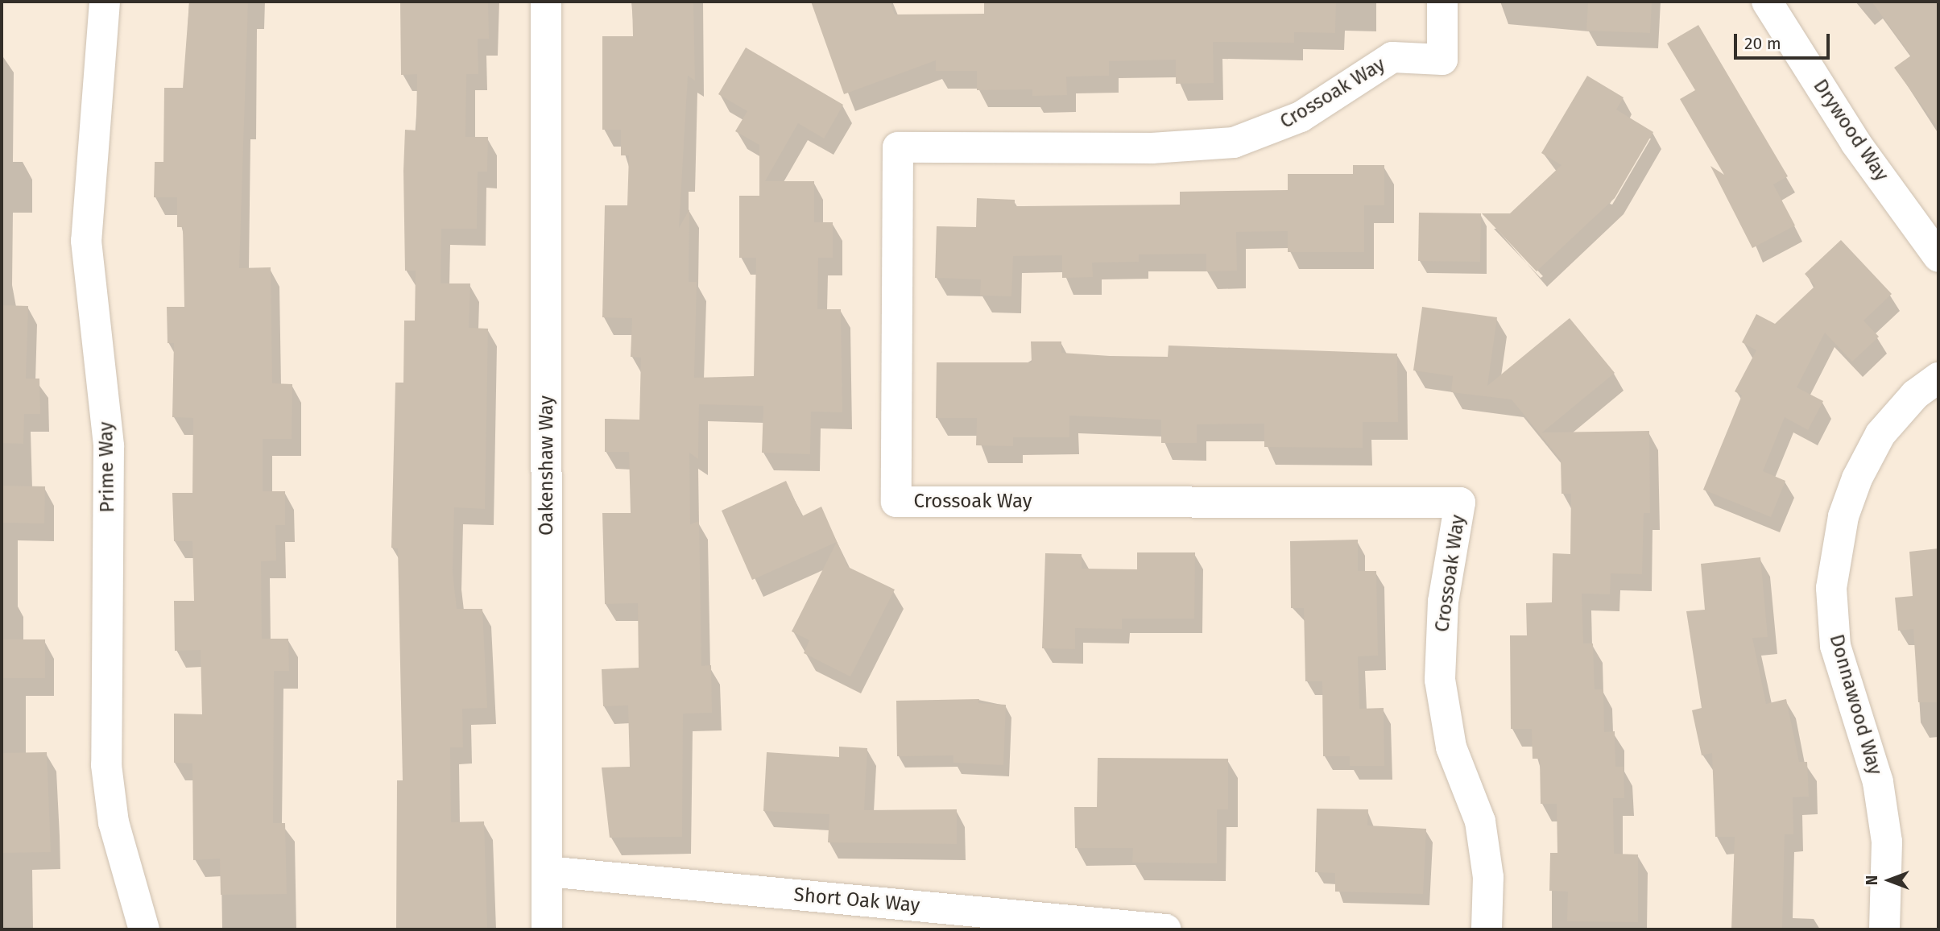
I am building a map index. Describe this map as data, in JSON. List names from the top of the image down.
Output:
{
  "streets": {
    "street": [
      "Crossoak Way",
      "Drywood Way",
      "Oakenshaw Way",
      "Prime Way",
      "Donnawood Way",
      "Short Oak Way"
    ]
  },
  "crossings": [
    ["Oakenshaw Way", "Short Oak Way"]
  ],
  "scale_bar": "20 m",
  "north": "left"
}
